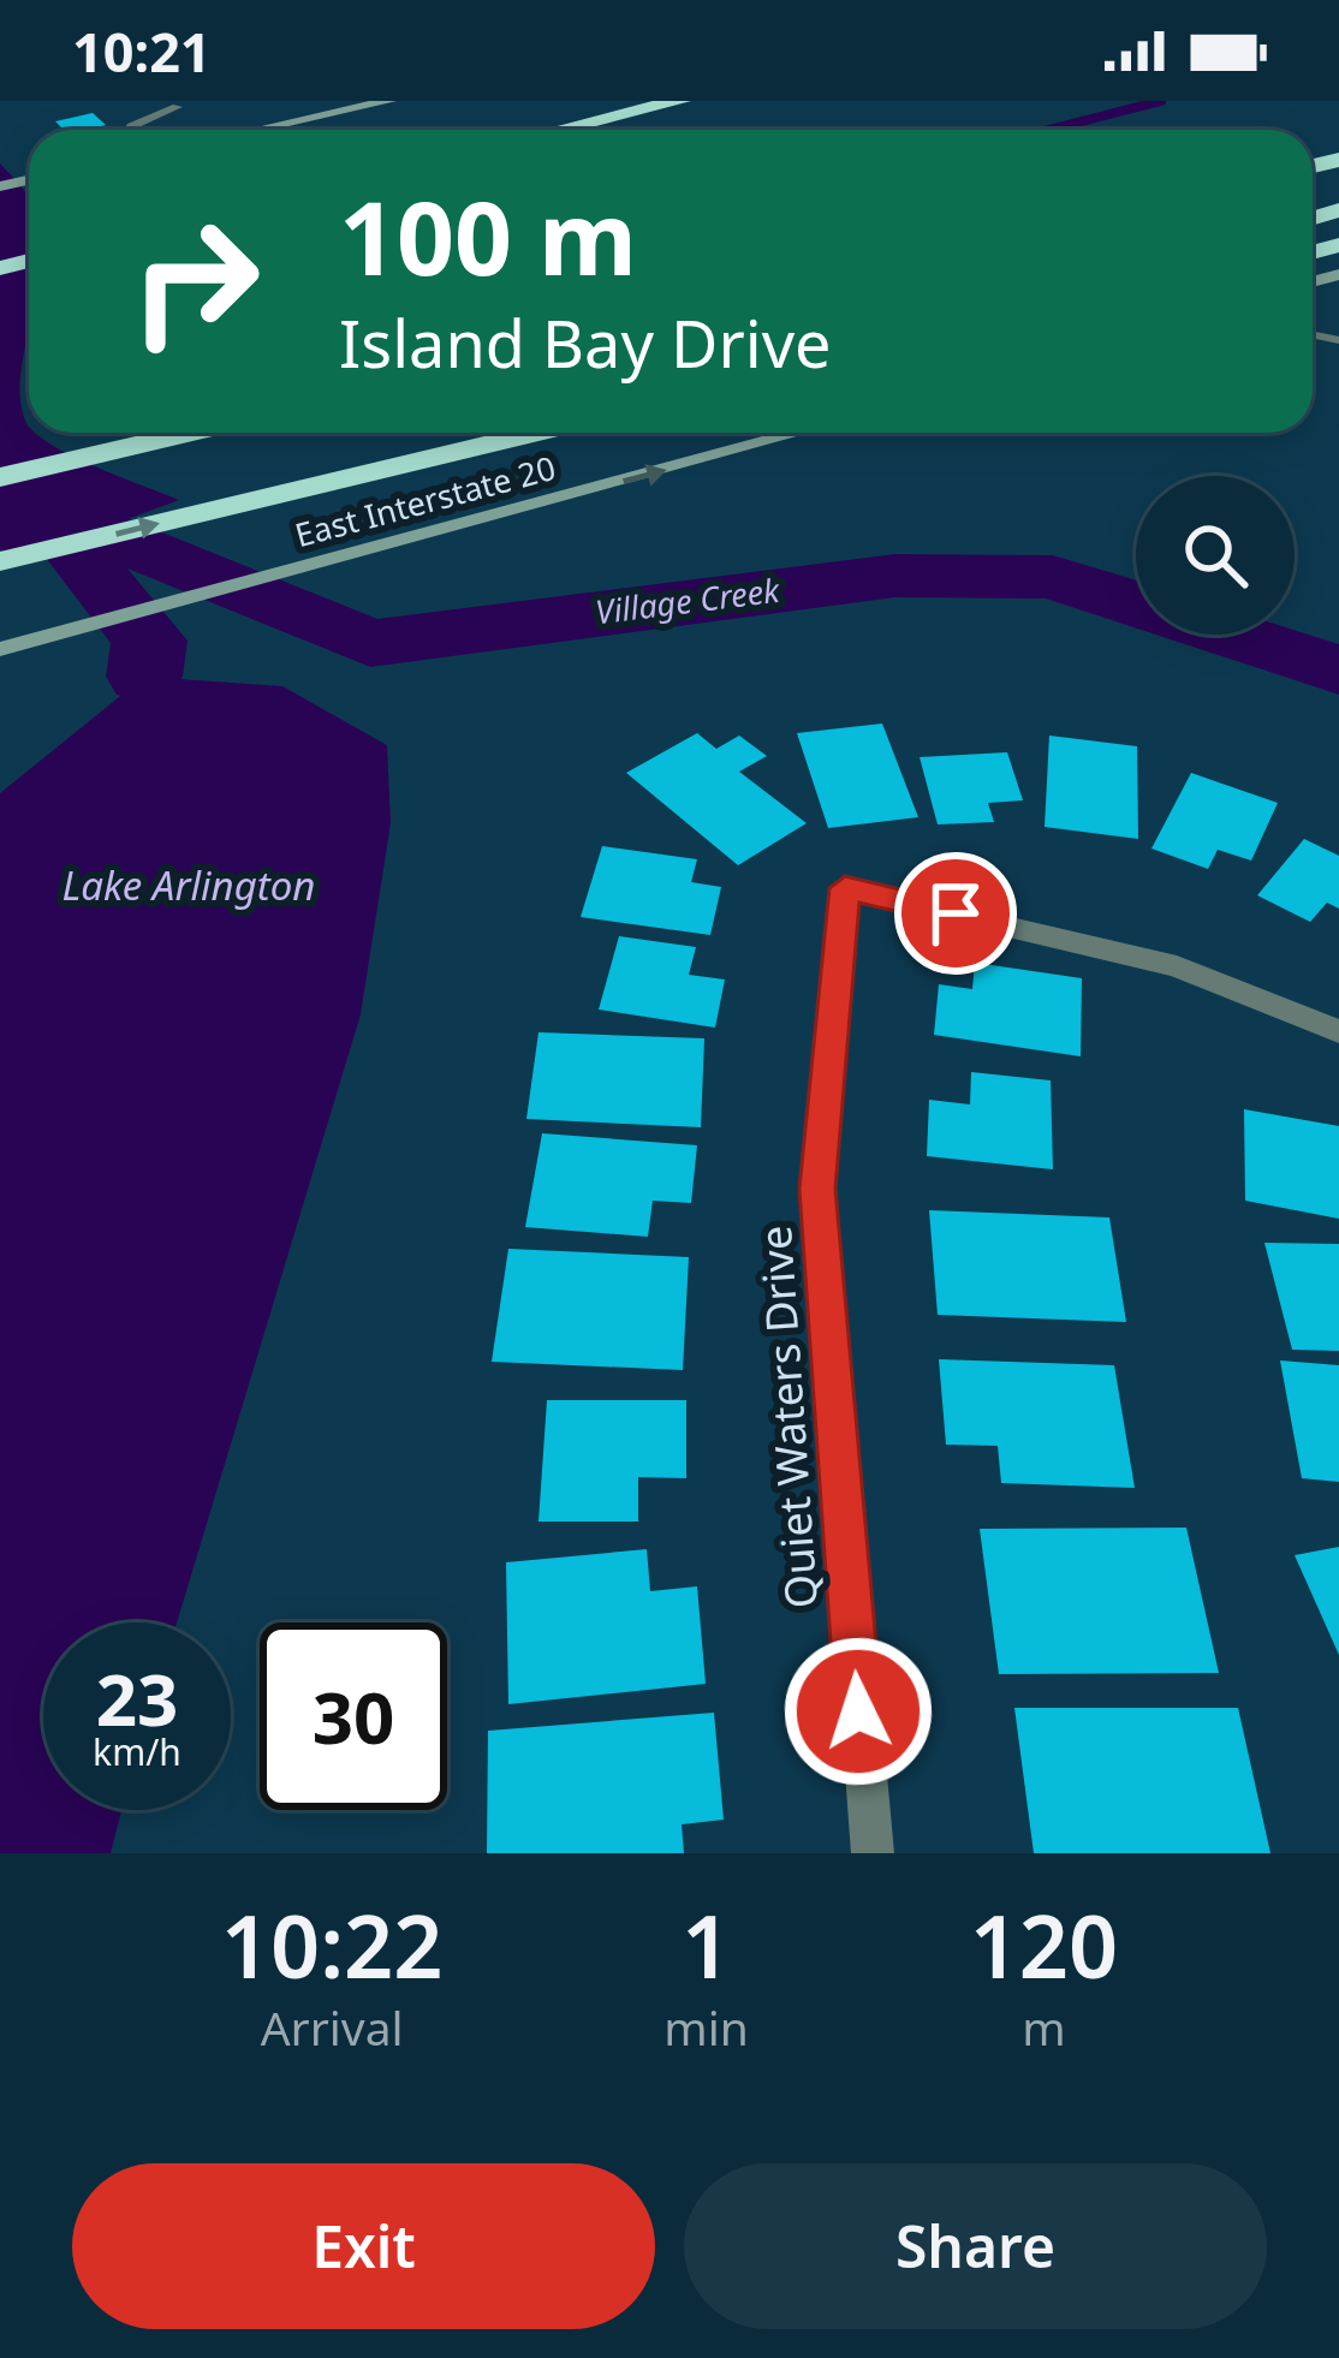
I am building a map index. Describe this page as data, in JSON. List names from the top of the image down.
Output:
{
  "streets": {
    "main road": ["East Interstate 20"],
    "street": ["Quiet Waters Drive"]
  },
  "one_way": ["East Interstate 20"],
  "water": ["Village Creek", "Lake Arlington"],
  "page": {
    "status": "10:21",
    "turn": ["100 m", "Island Bay Drive"],
    "speed": "23 km/h",
    "limit": "30",
    "eta": [
      "10:22",
      "Arrival",
      "1",
      "min",
      "120",
      "m"
    ],
    "buttons": ["Exit", "Share"]
  }
}
